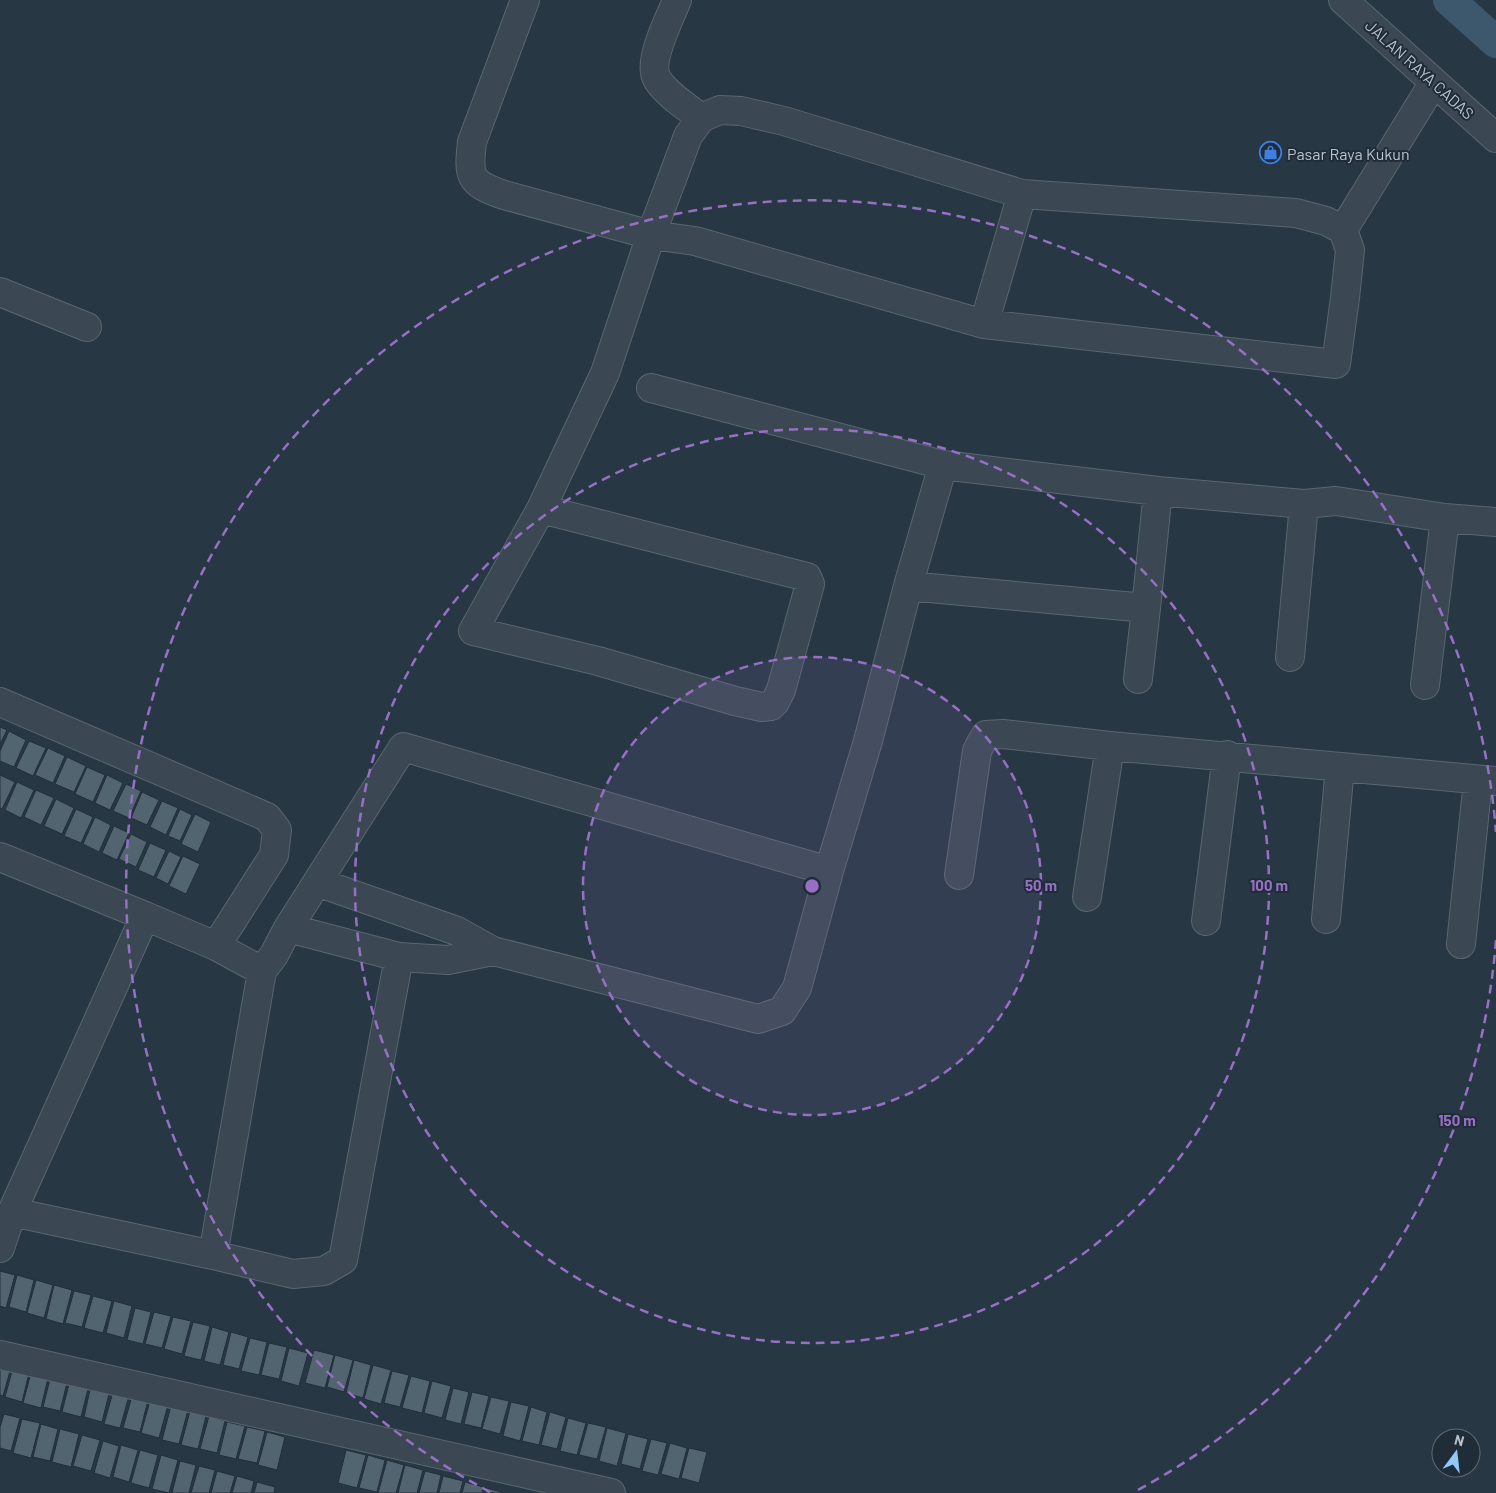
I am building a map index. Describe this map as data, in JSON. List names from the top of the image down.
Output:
{
  "streets": {
    "street": ["JALAN RAYA CADAS"]
  },
  "places": {
    "shop": ["Pasar Raya Kukun"]
  },
  "north": "top",
  "rings": ["50 m", "100 m", "150 m"]
}
